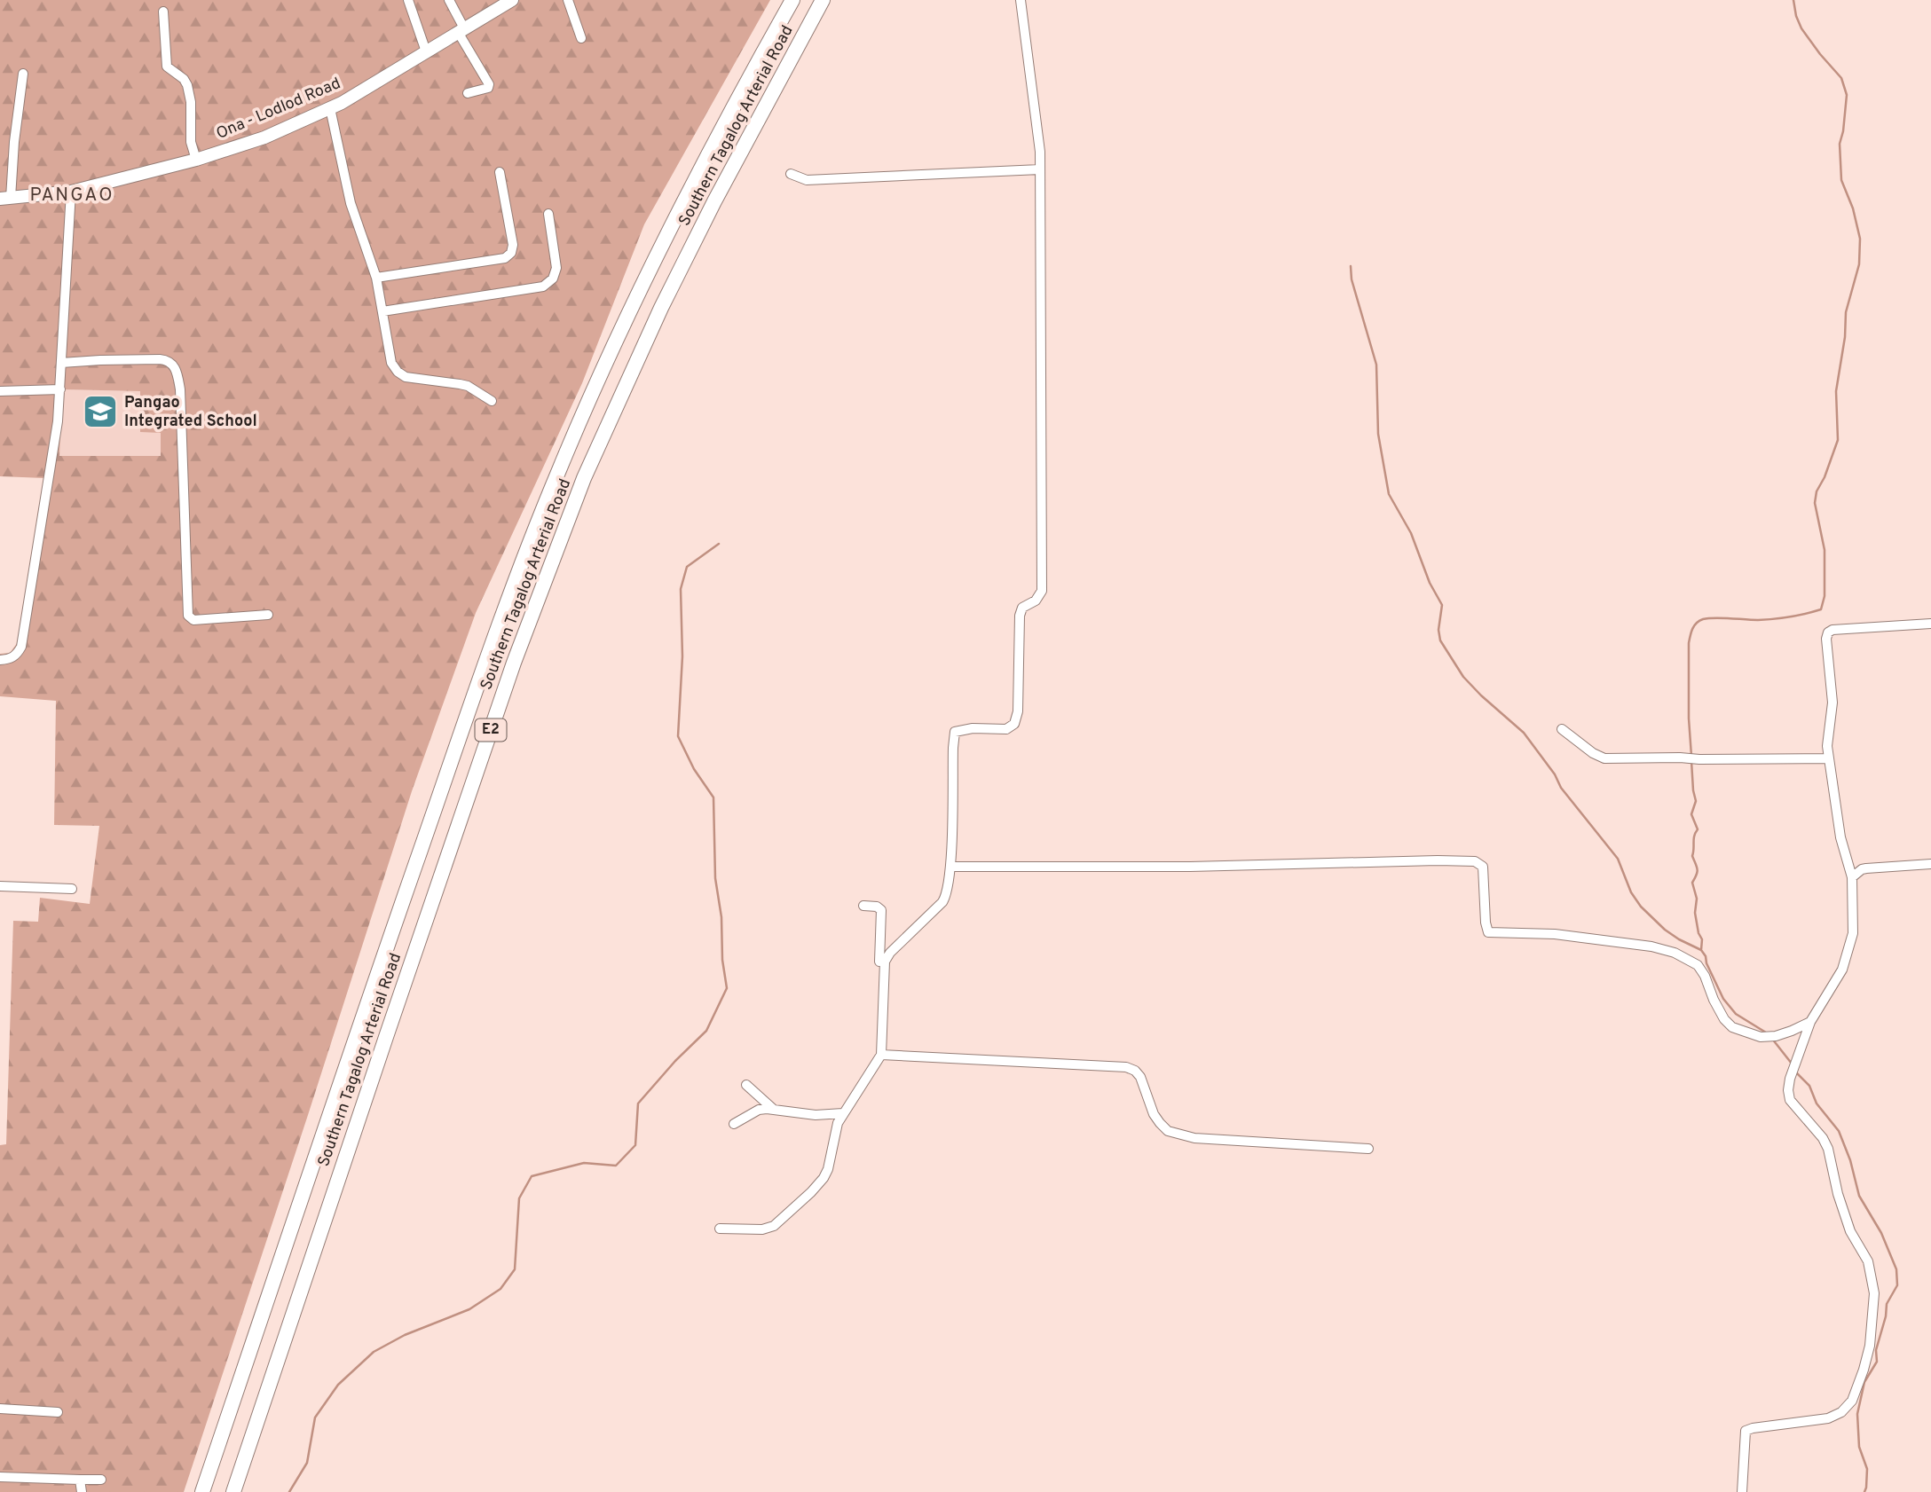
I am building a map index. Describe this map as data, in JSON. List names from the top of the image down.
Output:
{
  "streets": {
    "highway": ["Southern Tagalog Arterial Road", "E2"],
    "main road": ["Ona - Lodlod Road"]
  },
  "districts": ["PANGAO"],
  "places": {
    "school or university": ["Pangao Integrated School"]
  }
}
